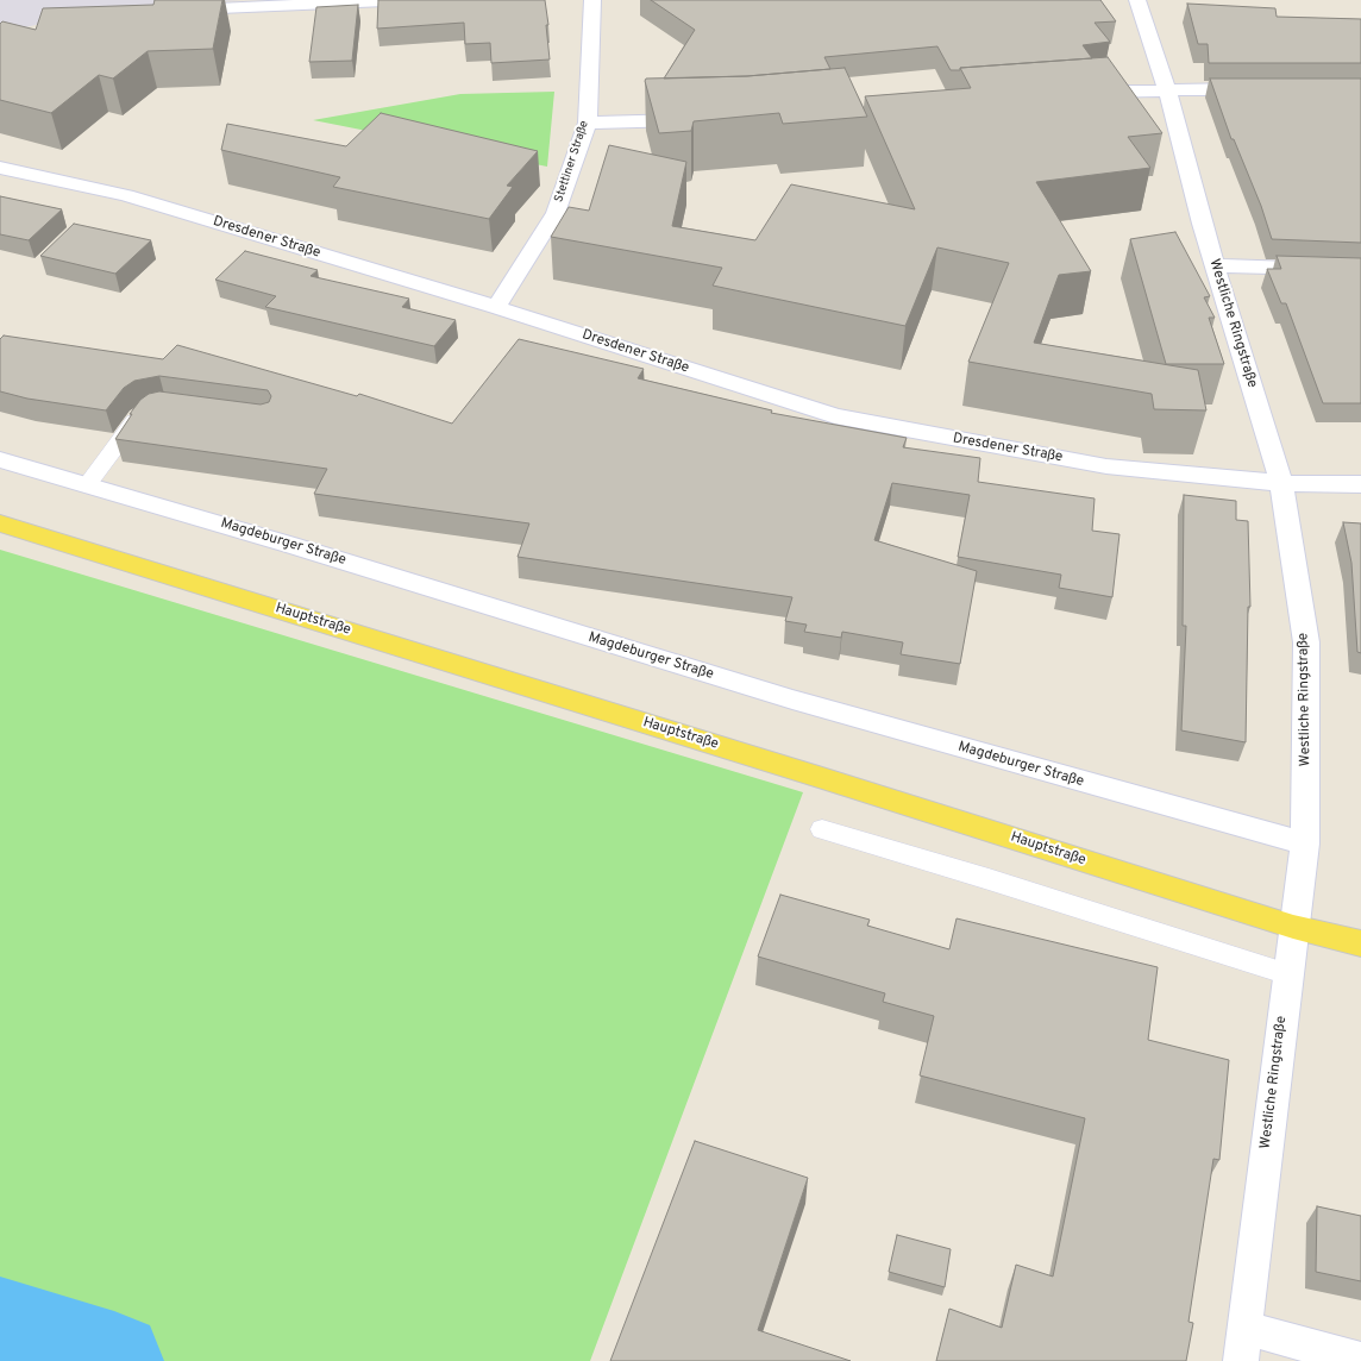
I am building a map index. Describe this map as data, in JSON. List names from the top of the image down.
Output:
{
  "streets": {
    "main road": ["Hauptstraße"],
    "street": [
      "Stettiner Straße",
      "Dresdener Straße",
      "Westliche Ringstraße",
      "Magdeburger Straße"
    ]
  },
  "crossings": [
    ["Stettiner Straße", "Dresdener Straße"],
    ["Dresdener Straße", "Westliche Ringstraße"],
    ["Westliche Ringstraße", "Magdeburger Straße"],
    ["Westliche Ringstraße", "Hauptstraße"]
  ]
}
